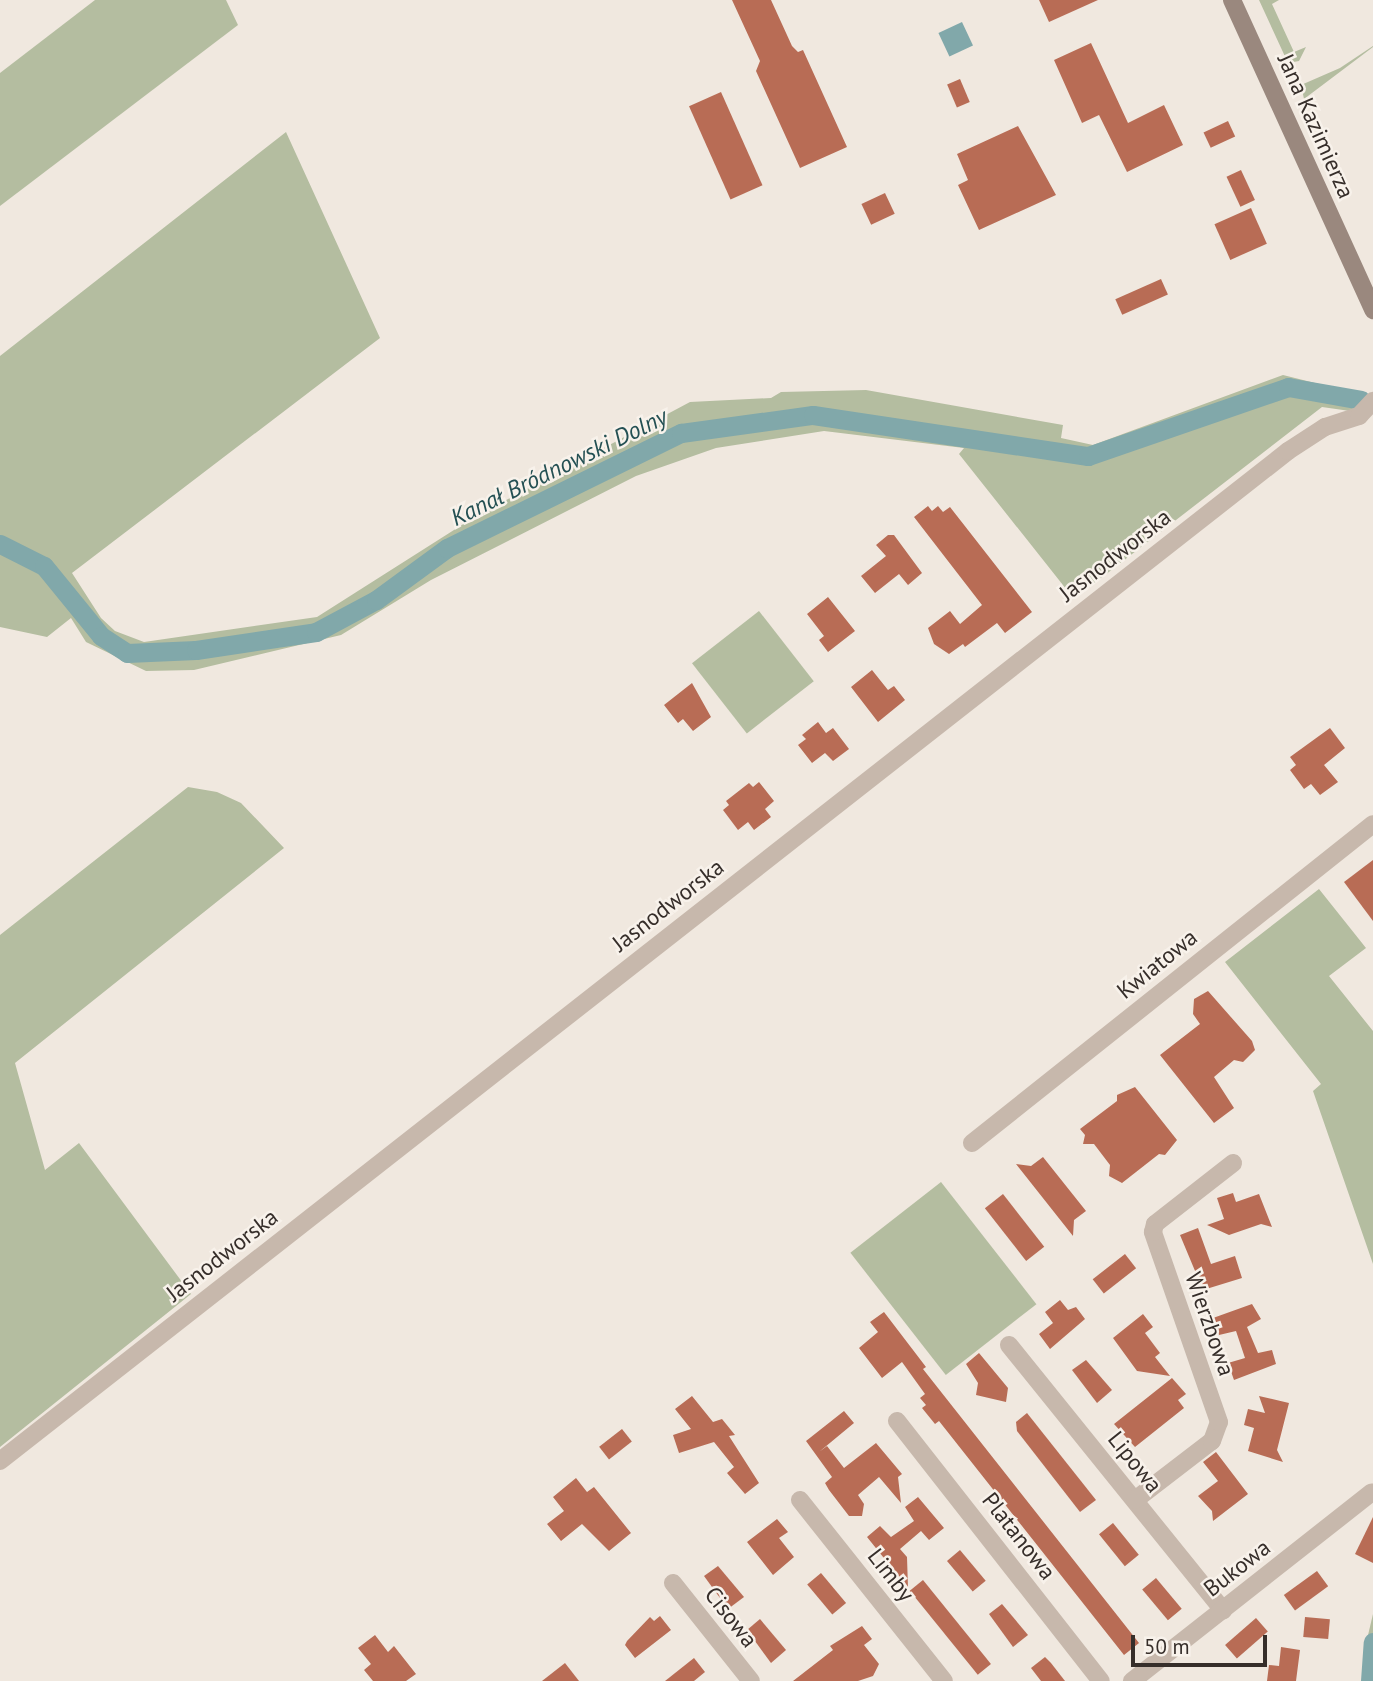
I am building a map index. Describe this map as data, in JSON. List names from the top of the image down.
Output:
{
  "streets": {
    "main road": ["Jana Kazimierza"],
    "street": [
      "Jasnodworska",
      "Kwiatowa",
      "Wierzbowa",
      "Lipowa",
      "Platanowa",
      "Bukowa",
      "Limby",
      "Cisowa"
    ]
  },
  "crossings": [
    ["Wierzbowa", "Lipowa"],
    ["Lipowa", "Bukowa"]
  ],
  "water": ["Kanał Bródnowski Dolny"],
  "scale_bar": "50 m"
}
